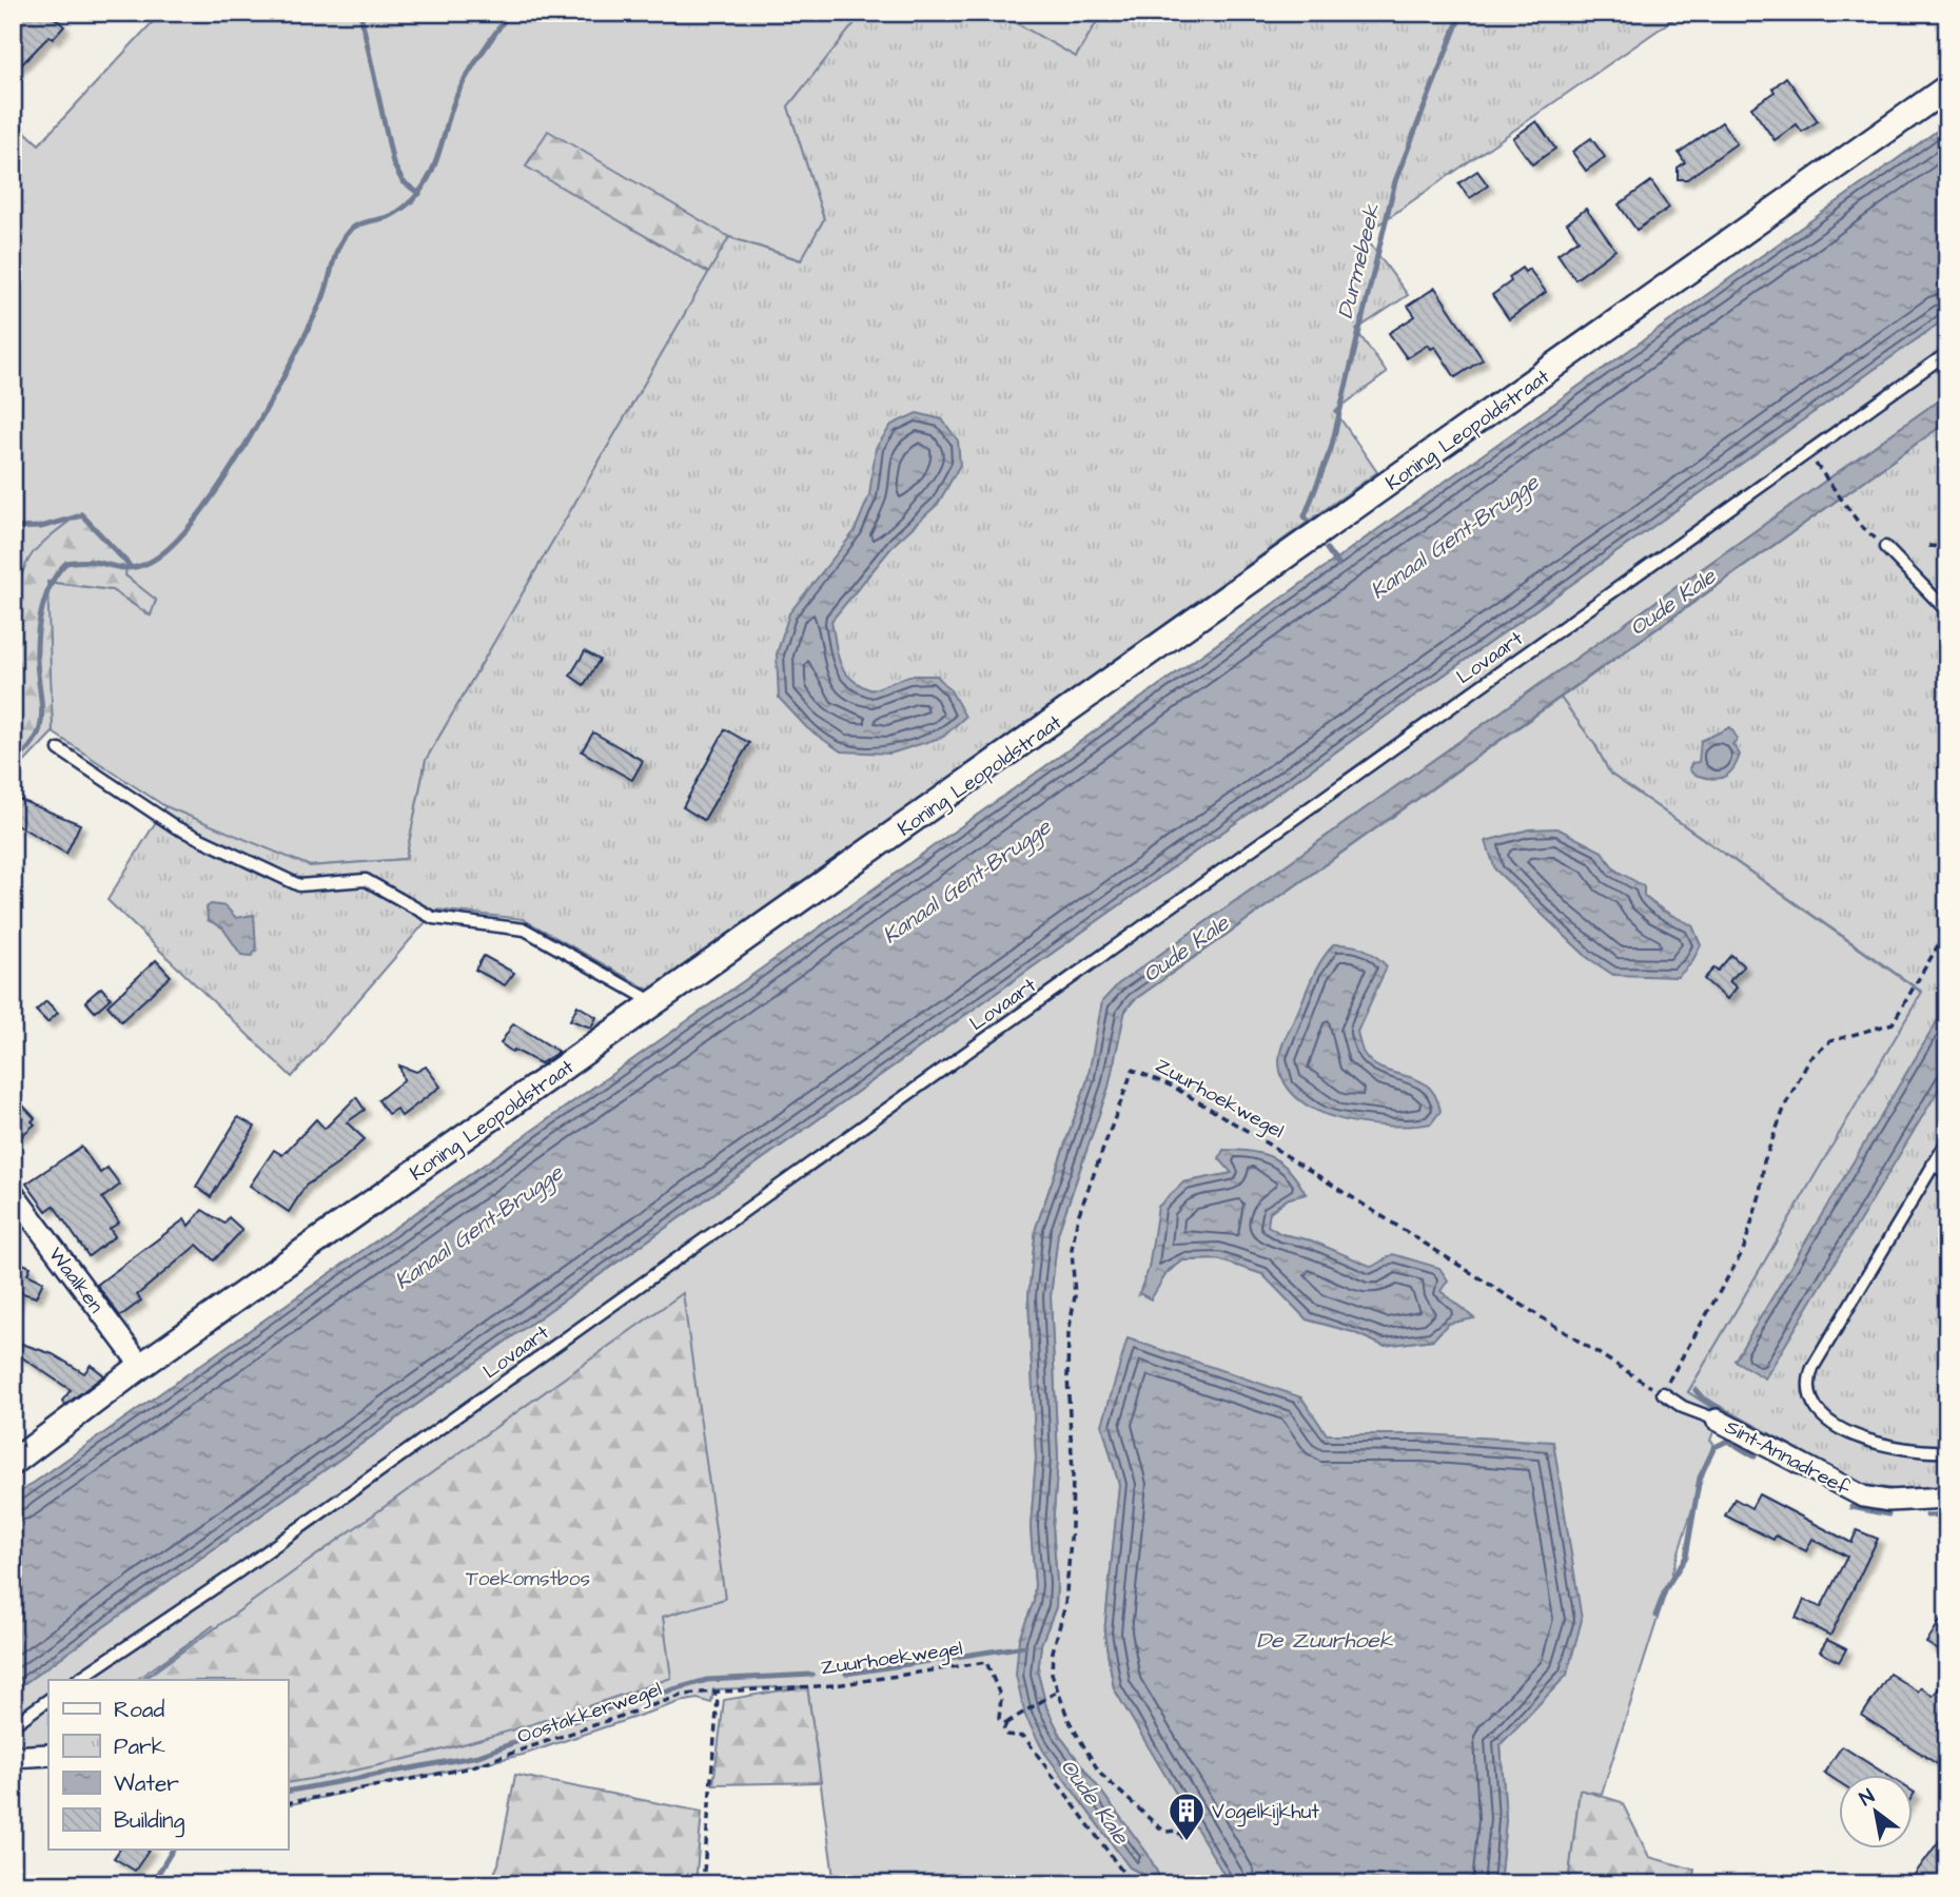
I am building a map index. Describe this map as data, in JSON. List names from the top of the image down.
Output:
{
  "streets": {
    "street": ["Koning Leopoldstraat", "Waalken", "Sint-Annadreef"],
    "lane": ["Lovaart"],
    "path": ["Zuurhoekwegel", "Oostakkerwegel"]
  },
  "crossings": [
    ["Koning Leopoldstraat", "Waalken"],
    ["Zuurhoekwegel", "Oostakkerwegel"]
  ],
  "water": [
    "Durmebeek",
    "Kanaal Gent-Brugge",
    "Oude Kale",
    "De Zuurhoek"
  ],
  "parks": ["Toekomstbos"],
  "places": {
    "building": ["Vogelkijkhut"]
  },
  "legend": [
    "Road",
    "Park",
    "Water",
    "Building"
  ],
  "north": "top left"
}
